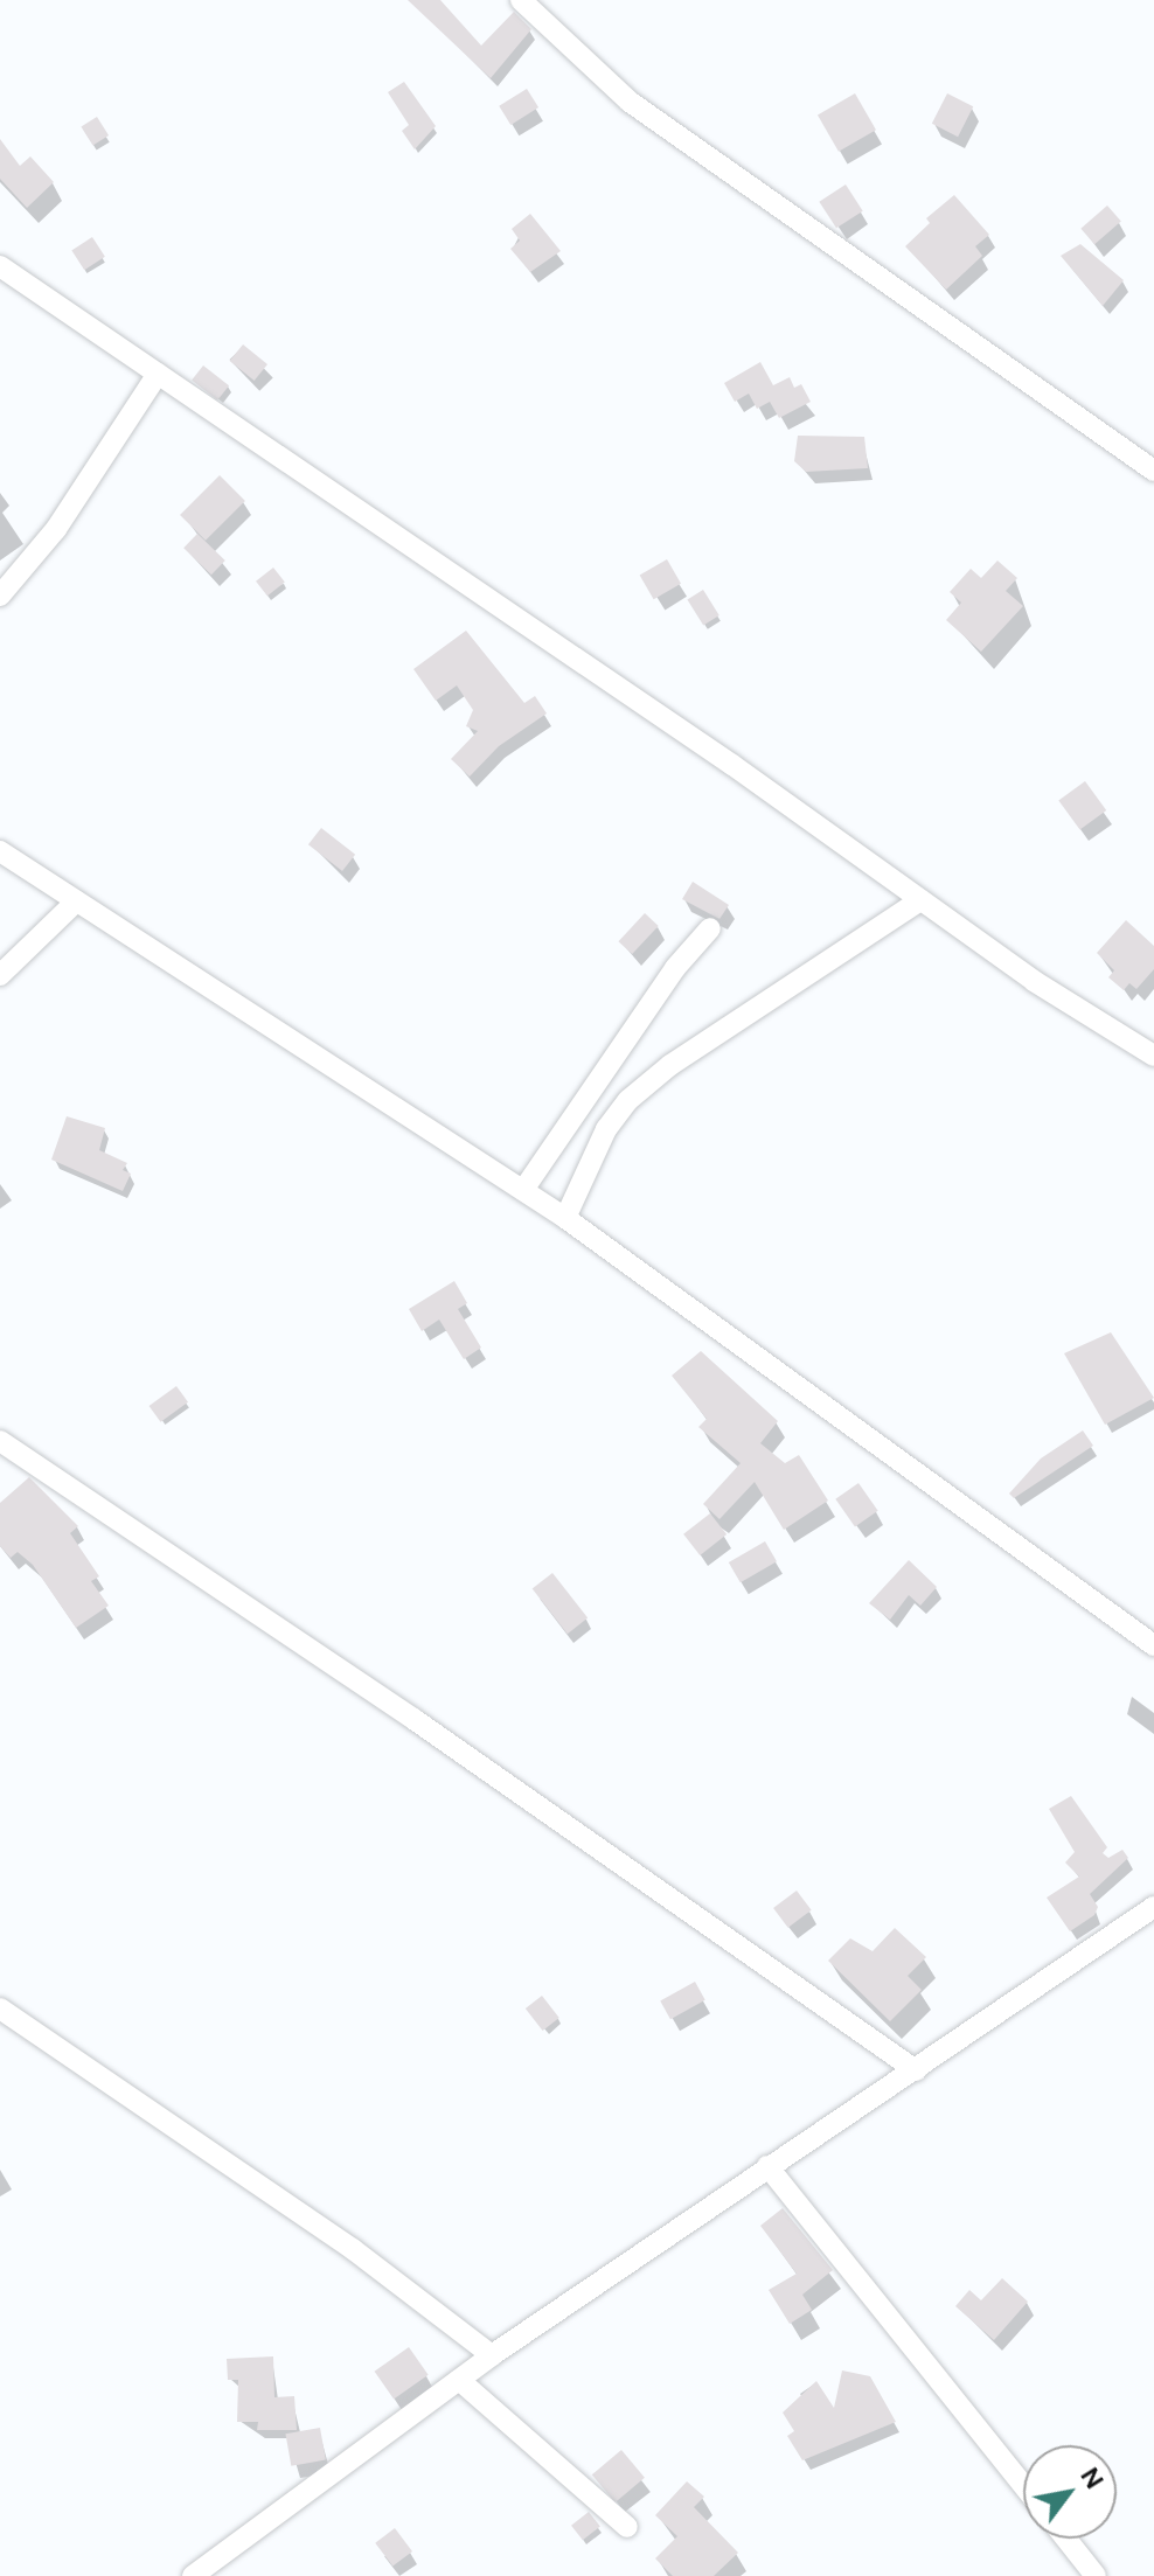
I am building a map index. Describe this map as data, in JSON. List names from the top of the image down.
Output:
{
  "north": "top right"
}
